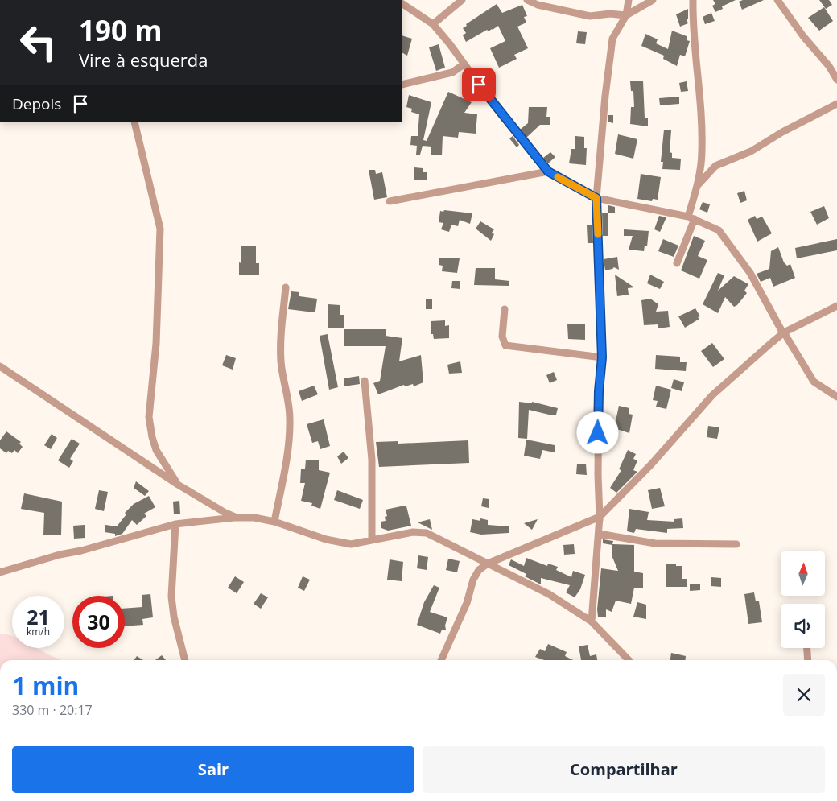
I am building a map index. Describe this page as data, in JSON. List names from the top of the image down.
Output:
{
  "north": "top",
  "page": {
    "turn": ["190 m", "Vire à esquerda"],
    "then": "Depois",
    "speed": "21 km/h",
    "limit": "30",
    "heading": ["1 min", "330 m · 20:17"],
    "buttons": ["Sair", "Compartilhar"]
  }
}
